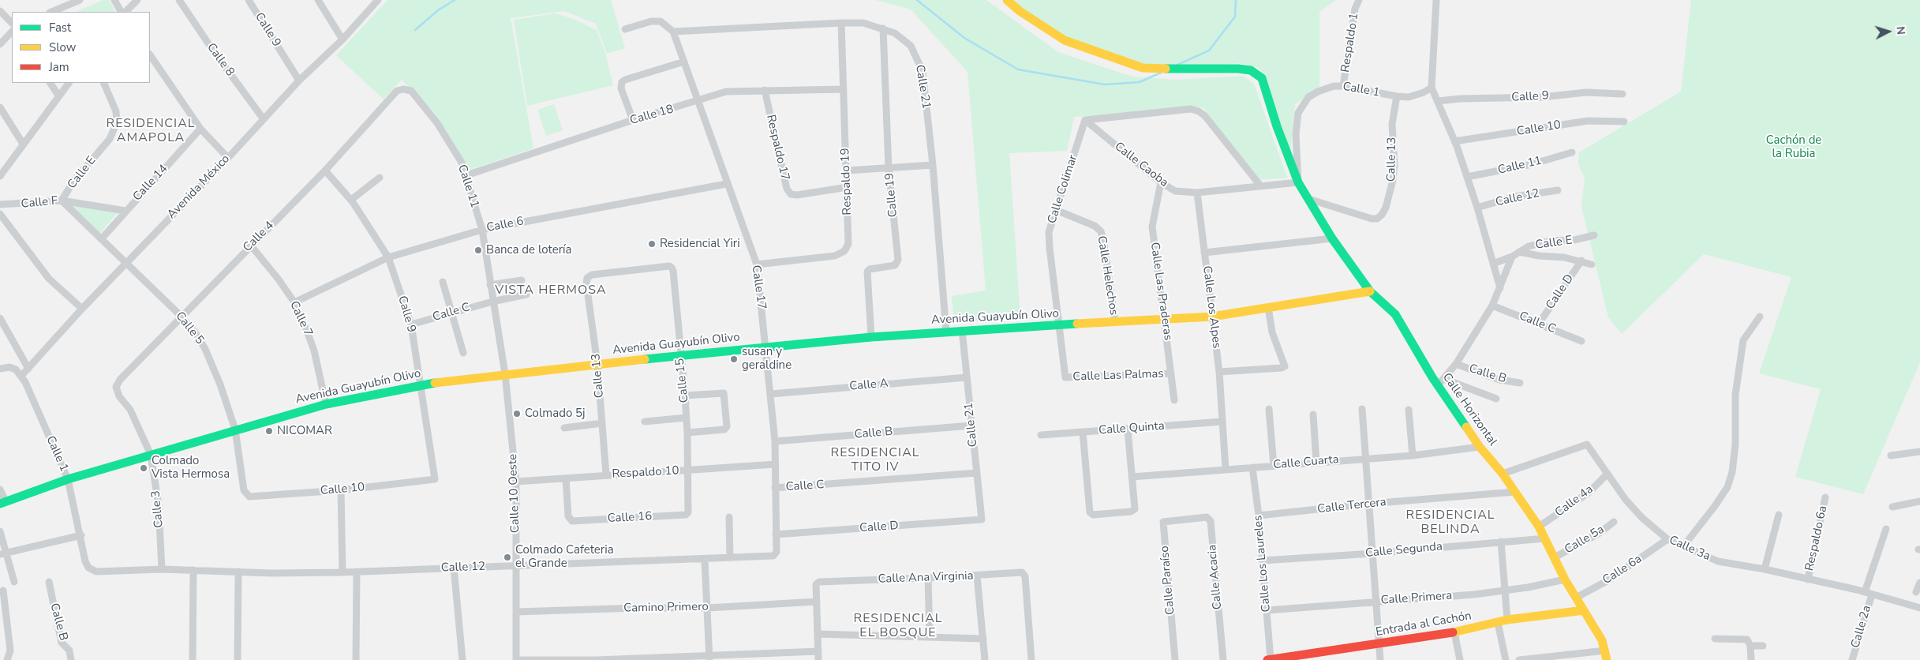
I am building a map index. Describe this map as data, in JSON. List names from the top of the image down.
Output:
{
  "streets": {
    "main road": ["Avenida Guayubín Olivo", "Calle Horizontal", "Entrada al Cachón"],
    "street": [
      "Calle 9",
      "Respaldo 1",
      "Calle 8",
      "Calle 21",
      "Calle 1",
      "Calle 18",
      "Calle 10",
      "Respaldo 17",
      "Calle 13",
      "Calle Caoba",
      "Calle 11",
      "Calle E",
      "Respaldo 19",
      "Calle 14",
      "Avenida México",
      "Calle Colimar",
      "Calle 19",
      "Calle 12",
      "Calle F",
      "Calle 6",
      "Calle 4",
      "Calle Helechos",
      "Calle 17",
      "Calle Las Praderas",
      "Calle D",
      "Calle Los Alpes",
      "Calle C",
      "Calle 7",
      "Calle 5",
      "Calle B",
      "Calle Las Palmas",
      "Calle 15",
      "Calle A",
      "Calle Quinta",
      "Calle Cuarta",
      "Respaldo 10",
      "Calle 10 Oeste",
      "Calle 4a",
      "Calle Tercera",
      "Calle 3",
      "Calle 16",
      "Respaldo 6a",
      "Calle 5a",
      "Calle 3a",
      "Calle Segunda",
      "Calle Los Laureles",
      "Calle 6a",
      "Calle Acacia",
      "Calle Ana Virginia",
      "Calle Paraíso",
      "Calle Primera",
      "Camino Primero",
      "Calle 2a"
    ]
  },
  "crossings": [
    ["Calle 9", "Calle 10"],
    ["Calle 9", "Avenida México"],
    ["Calle 9", "Calle 6"],
    ["Calle 9", "Calle 4"],
    ["Calle 9", "Calle C"],
    ["Calle 9", "Avenida Guayubín Olivo"],
    ["Respaldo 1", "Calle 1"],
    ["Respaldo 1", "Calle 13"],
    ["Respaldo 1", "Calle Caoba"],
    ["Respaldo 1", "Calle Horizontal"],
    ["Calle 8", "Avenida México"],
    ["Calle 21", "Respaldo 19"],
    ["Calle 21", "Calle 19"],
    ["Calle 21", "Calle 17"],
    ["Calle 21", "Calle D"],
    ["Calle 21", "Calle C"],
    ["Calle 21", "Avenida Guayubín Olivo"],
    ["Calle 21", "Calle B"],
    ["Calle 21", "Calle A"],
    ["Calle 1", "Calle 13"],
    ["Calle 1", "Calle Caoba"],
    ["Calle 1", "Avenida México"],
    ["Calle 1", "Calle 12"],
    ["Calle 1", "Avenida Guayubín Olivo"],
    ["Calle 1", "Calle Horizontal"],
    ["Calle 1", "Calle 3"],
    ["Calle 18", "Respaldo 17"],
    ["Calle 18", "Calle 11"],
    ["Calle 18", "Respaldo 19"],
    ["Calle 18", "Calle 17"],
    ["Calle 10", "Calle 5"],
    ["Respaldo 17", "Respaldo 19"],
    ["Calle 13", "Calle Caoba"],
    ["Calle 13", "Avenida Guayubín Olivo"],
    ["Calle 13", "Calle 15"],
    ["Calle 13", "Calle Horizontal"],
    ["Calle 13", "Respaldo 10"],
    ["Calle Caoba", "Calle Colimar"],
    ["Calle Caoba", "Calle Las Praderas"],
    ["Calle Caoba", "Calle Los Alpes"],
    ["Calle Caoba", "Calle Horizontal"],
    ["Calle 11", "Calle 6"],
    ["Calle 11", "Calle 4"],
    ["Calle 11", "Calle C"],
    ["Calle 11", "Avenida Guayubín Olivo"],
    ["Calle 11", "Calle 10 Oeste"],
    ["Calle E", "Calle F"],
    ["Calle E", "Calle 5"],
    ["Respaldo 19", "Calle 17"],
    ["Calle 14", "Calle F"],
    ["Calle 14", "Calle 5"],
    ["Avenida México", "Calle 5"],
    ["Calle Colimar", "Calle Helechos"],
    ["Calle Colimar", "Avenida Guayubín Olivo"],
    ["Calle Colimar", "Calle Las Palmas"],
    ["Calle 19", "Avenida Guayubín Olivo"],
    ["Calle 12", "Calle 17"],
    ["Calle 12", "Calle 10 Oeste"],
    ["Calle 12", "Calle 3"],
    ["Calle F", "Calle 5"],
    ["Calle 6", "Calle 17"],
    ["Calle 6", "Calle 7"],
    ["Calle 4", "Calle 7"],
    ["Calle 4", "Calle 5"],
    ["Calle 4", "Calle 3"],
    ["Calle Helechos", "Avenida Guayubín Olivo"],
    ["Calle 17", "Calle D"],
    ["Calle 17", "Calle C"],
    ["Calle 17", "Avenida Guayubín Olivo"],
    ["Calle 17", "Calle B"],
    ["Calle 17", "Calle A"],
    ["Calle 17", "Respaldo 10"],
    ["Calle Las Praderas", "Avenida Guayubín Olivo"],
    ["Calle Las Praderas", "Calle Las Palmas"],
    ["Calle D", "Calle C"],
    ["Calle Los Alpes", "Avenida Guayubín Olivo"],
    ["Calle Los Alpes", "Calle Quinta"],
    ["Calle Los Alpes", "Calle Cuarta"],
    ["Avenida Guayubín Olivo", "Calle 7"],
    ["Avenida Guayubín Olivo", "Calle 5"],
    ["Avenida Guayubín Olivo", "Calle 15"],
    ["Avenida Guayubín Olivo", "Calle Horizontal"],
    ["Avenida Guayubín Olivo", "Calle 10 Oeste"],
    ["Avenida Guayubín Olivo", "Calle 3"],
    ["Calle 15", "Respaldo 10"],
    ["Calle 15", "Calle 16"],
    ["Calle Horizontal", "Calle Cuarta"],
    ["Calle Horizontal", "Calle 4a"],
    ["Calle Horizontal", "Calle Tercera"],
    ["Calle Horizontal", "Calle 5a"],
    ["Calle Horizontal", "Calle 3a"],
    ["Calle Horizontal", "Calle Segunda"],
    ["Calle Horizontal", "Calle 6a"],
    ["Calle Horizontal", "Calle Primera"],
    ["Calle Horizontal", "Entrada al Cachón"],
    ["Calle Cuarta", "Calle Los Laureles"],
    ["Respaldo 10", "Calle 10 Oeste"],
    ["Respaldo 10", "Calle 16"],
    ["Calle 10 Oeste", "Camino Primero"],
    ["Calle 4a", "Calle 3a"],
    ["Calle Tercera", "Calle Los Laureles"],
    ["Respaldo 6a", "Calle 3a"],
    ["Calle 3a", "Calle 6a"],
    ["Calle 3a", "Calle 2a"],
    ["Calle Segunda", "Calle Los Laureles"],
    ["Calle Los Laureles", "Calle Primera"],
    ["Calle Los Laureles", "Entrada al Cachón"],
    ["Calle Acacia", "Calle Paraíso"],
    ["Calle Ana Virginia", "Camino Primero"]
  ],
  "districts": [
    "RESIDENCIAL AMAPOLA",
    "VISTA HERMOSA",
    "RESIDENCIAL TITO IV",
    "RESIDENCIAL BELINDA",
    "RESIDENCIAL EL BOSQUE"
  ],
  "parks": ["Cachón de la Rubia"],
  "places": [
    "Residencial Yiri",
    "Banca de lotería",
    "susan y geraldine",
    "Colmado 5j",
    "NICOMAR",
    "Colmado Vista Hermosa",
    "Colmado Cafeteria el Grande"
  ],
  "legend": ["Fast", "Slow", "Jam"],
  "north": "right"
}
